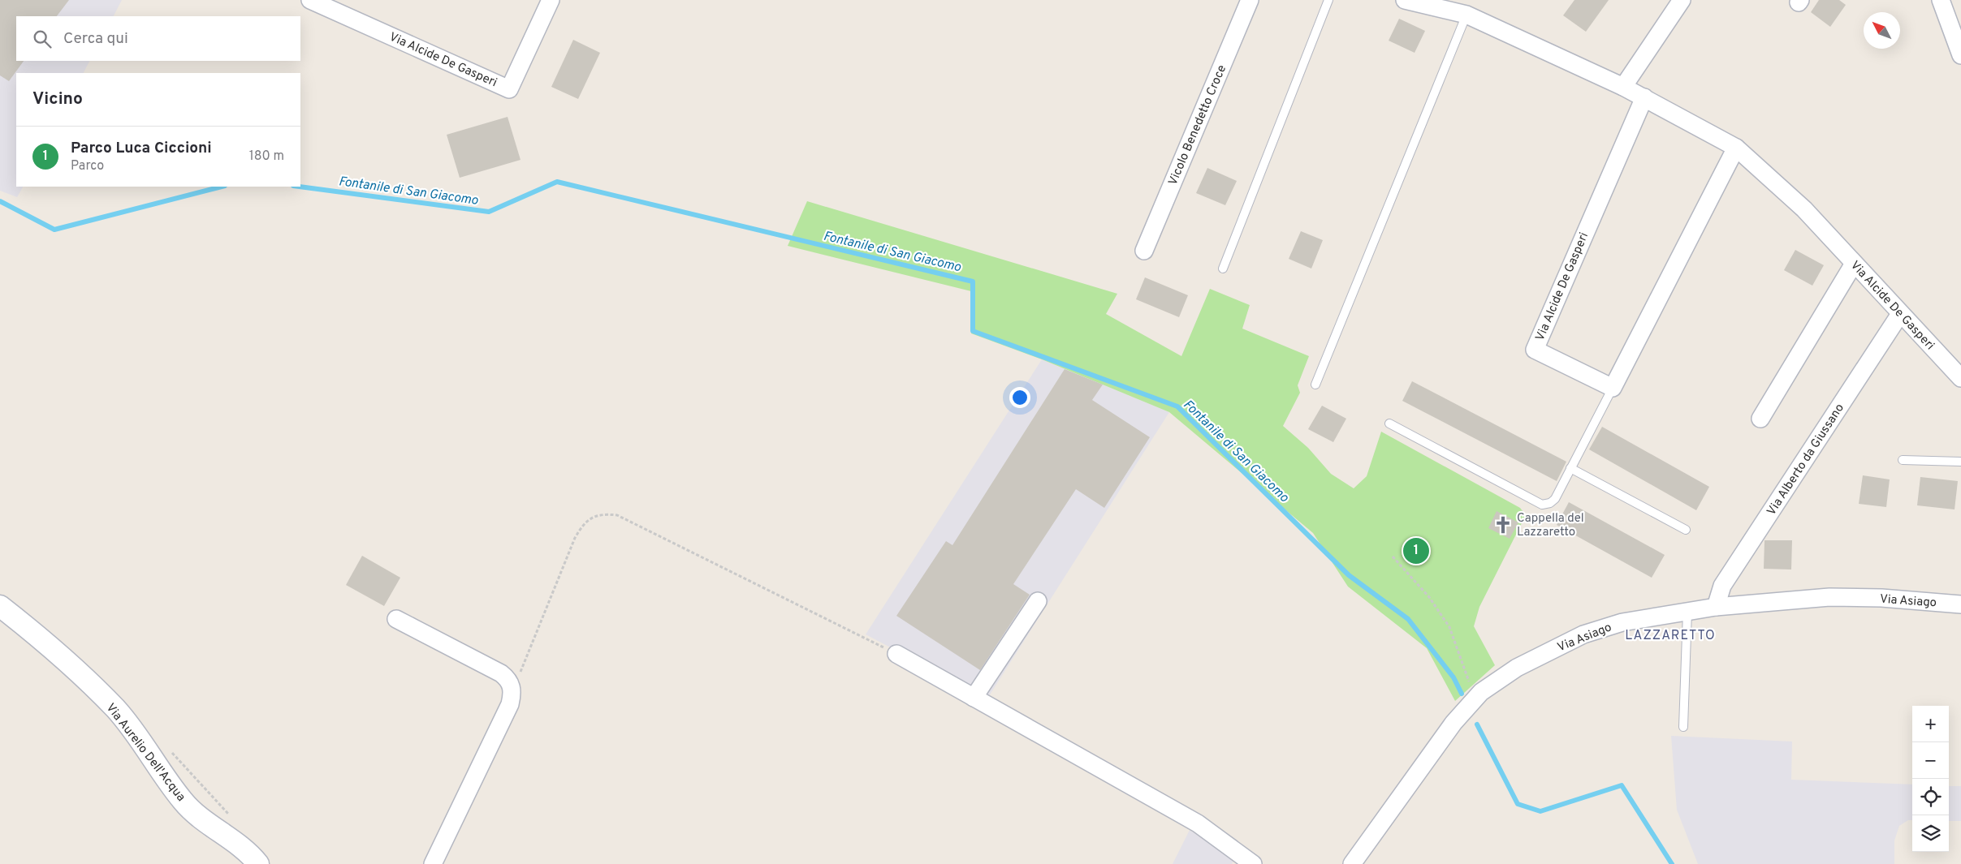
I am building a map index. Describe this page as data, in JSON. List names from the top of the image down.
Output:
{
  "streets": {
    "street": [
      "Via Alcide De Gasperi",
      "Vicolo Benedetto Croce",
      "Via Alberto da Giussano",
      "Via Asiago",
      "Via Aurelio Dell'Acqua"
    ]
  },
  "crossings": [
    ["Via Alcide De Gasperi", "Via Alberto da Giussano"],
    ["Via Alberto da Giussano", "Via Asiago"]
  ],
  "districts": ["LAZZARETTO"],
  "water": ["Fontanile di San Giacomo"],
  "places": {
    "church": ["Cappella del Lazzaretto"]
  },
  "north": "top left",
  "page": {
    "search": "Cerca qui",
    "heading": "Vicino",
    "list": [
      {
        "mark": "1",
        "name": "Parco Luca Ciccioni",
        "note": "Parco",
        "value": "180 m"
      }
    ],
    "pins": "1",
    "map_buttons": ["+", "−"]
  }
}
